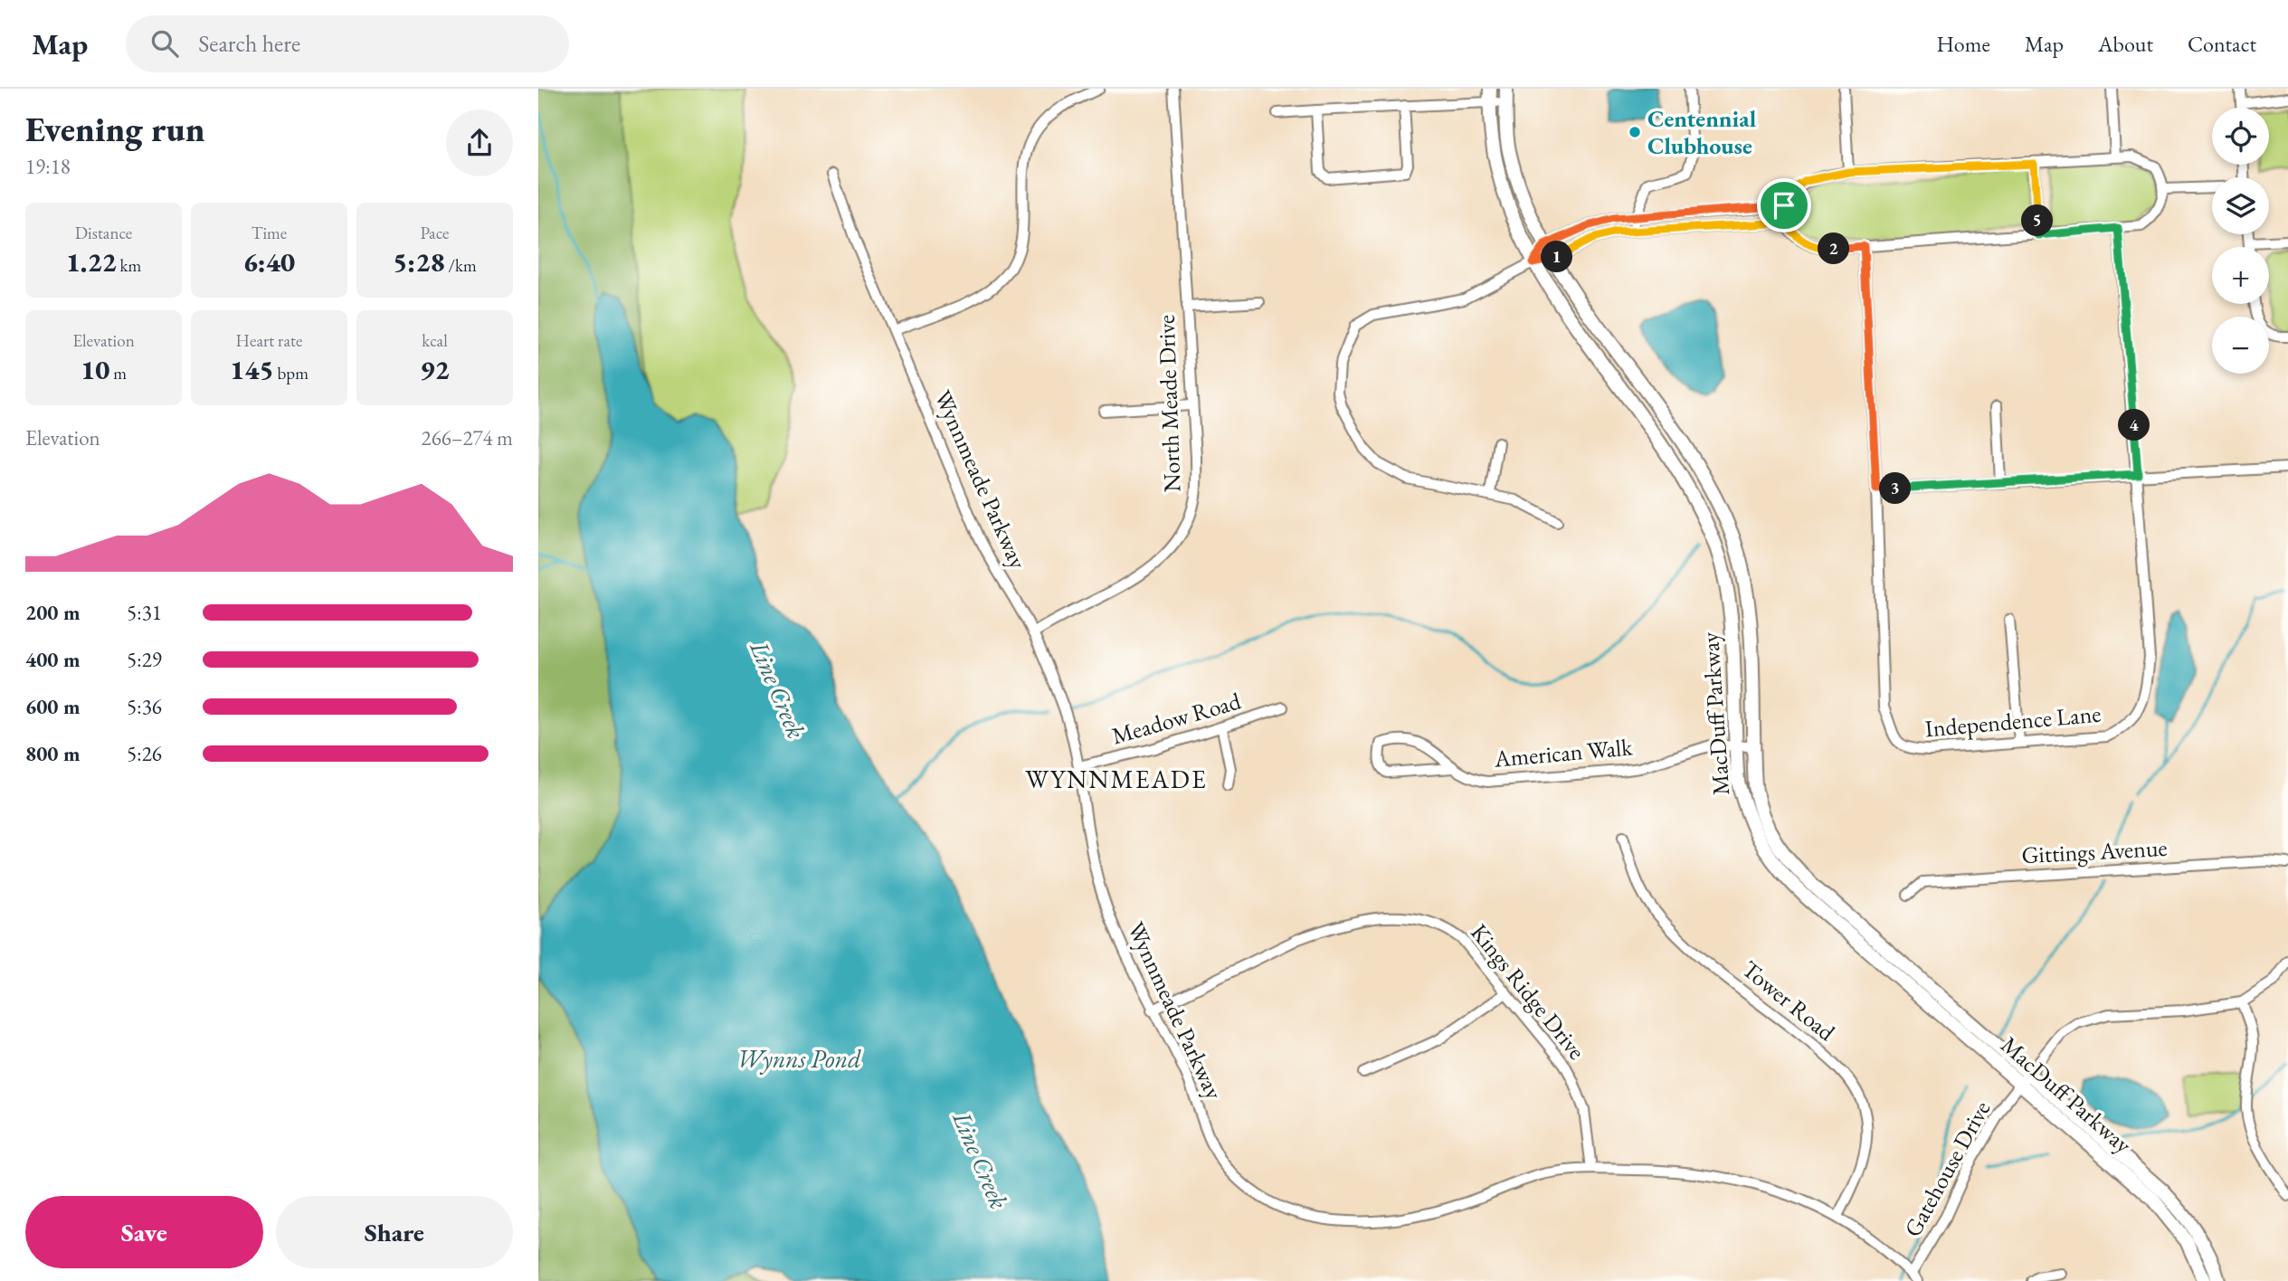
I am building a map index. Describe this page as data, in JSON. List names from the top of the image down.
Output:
{
  "streets": {
    "street": [
      "North Meade Drive",
      "Wynnmeade Parkway",
      "MacDuff Parkway",
      "Meadow Road",
      "Independence Lane",
      "American Walk",
      "Gittings Avenue",
      "Kings Ridge Drive",
      "Tower Road",
      "Gatehouse Drive"
    ]
  },
  "crossings": [
    ["North Meade Drive", "Wynnmeade Parkway"],
    ["Wynnmeade Parkway", "Meadow Road"],
    ["Wynnmeade Parkway", "Kings Ridge Drive"],
    ["Wynnmeade Parkway", "Tower Road"],
    ["Wynnmeade Parkway", "Gatehouse Drive"],
    ["MacDuff Parkway", "American Walk"],
    ["MacDuff Parkway", "Gatehouse Drive"]
  ],
  "districts": ["WYNNMEADE"],
  "water": ["Line Creek", "Wynns Pond"],
  "places": ["Centennial Clubhouse"],
  "page": {
    "header": "Map",
    "search": "Search here",
    "nav": [
      "Home",
      "Map",
      "About",
      "Contact"
    ],
    "heading": ["Evening run", "19:18"],
    "map_buttons": ["+", "−"],
    "stats": [
      ["Distance", "1.22 km"],
      ["Time", "6:40"],
      ["Pace", "5:28 /km"],
      ["Elevation", "10 m"],
      ["Heart rate", "145 bpm"],
      ["kcal", "92"]
    ],
    "pins": [
      "5",
      "2",
      "1",
      "4",
      "3"
    ],
    "chart": ["Elevation", "266–274 m"],
    "list": [
      {
        "name": "200 m",
        "note": "5:31"
      },
      {
        "name": "400 m",
        "note": "5:29"
      },
      {
        "name": "600 m",
        "note": "5:36"
      },
      {
        "name": "800 m",
        "note": "5:26"
      }
    ],
    "buttons": ["Save", "Share"]
  }
}
